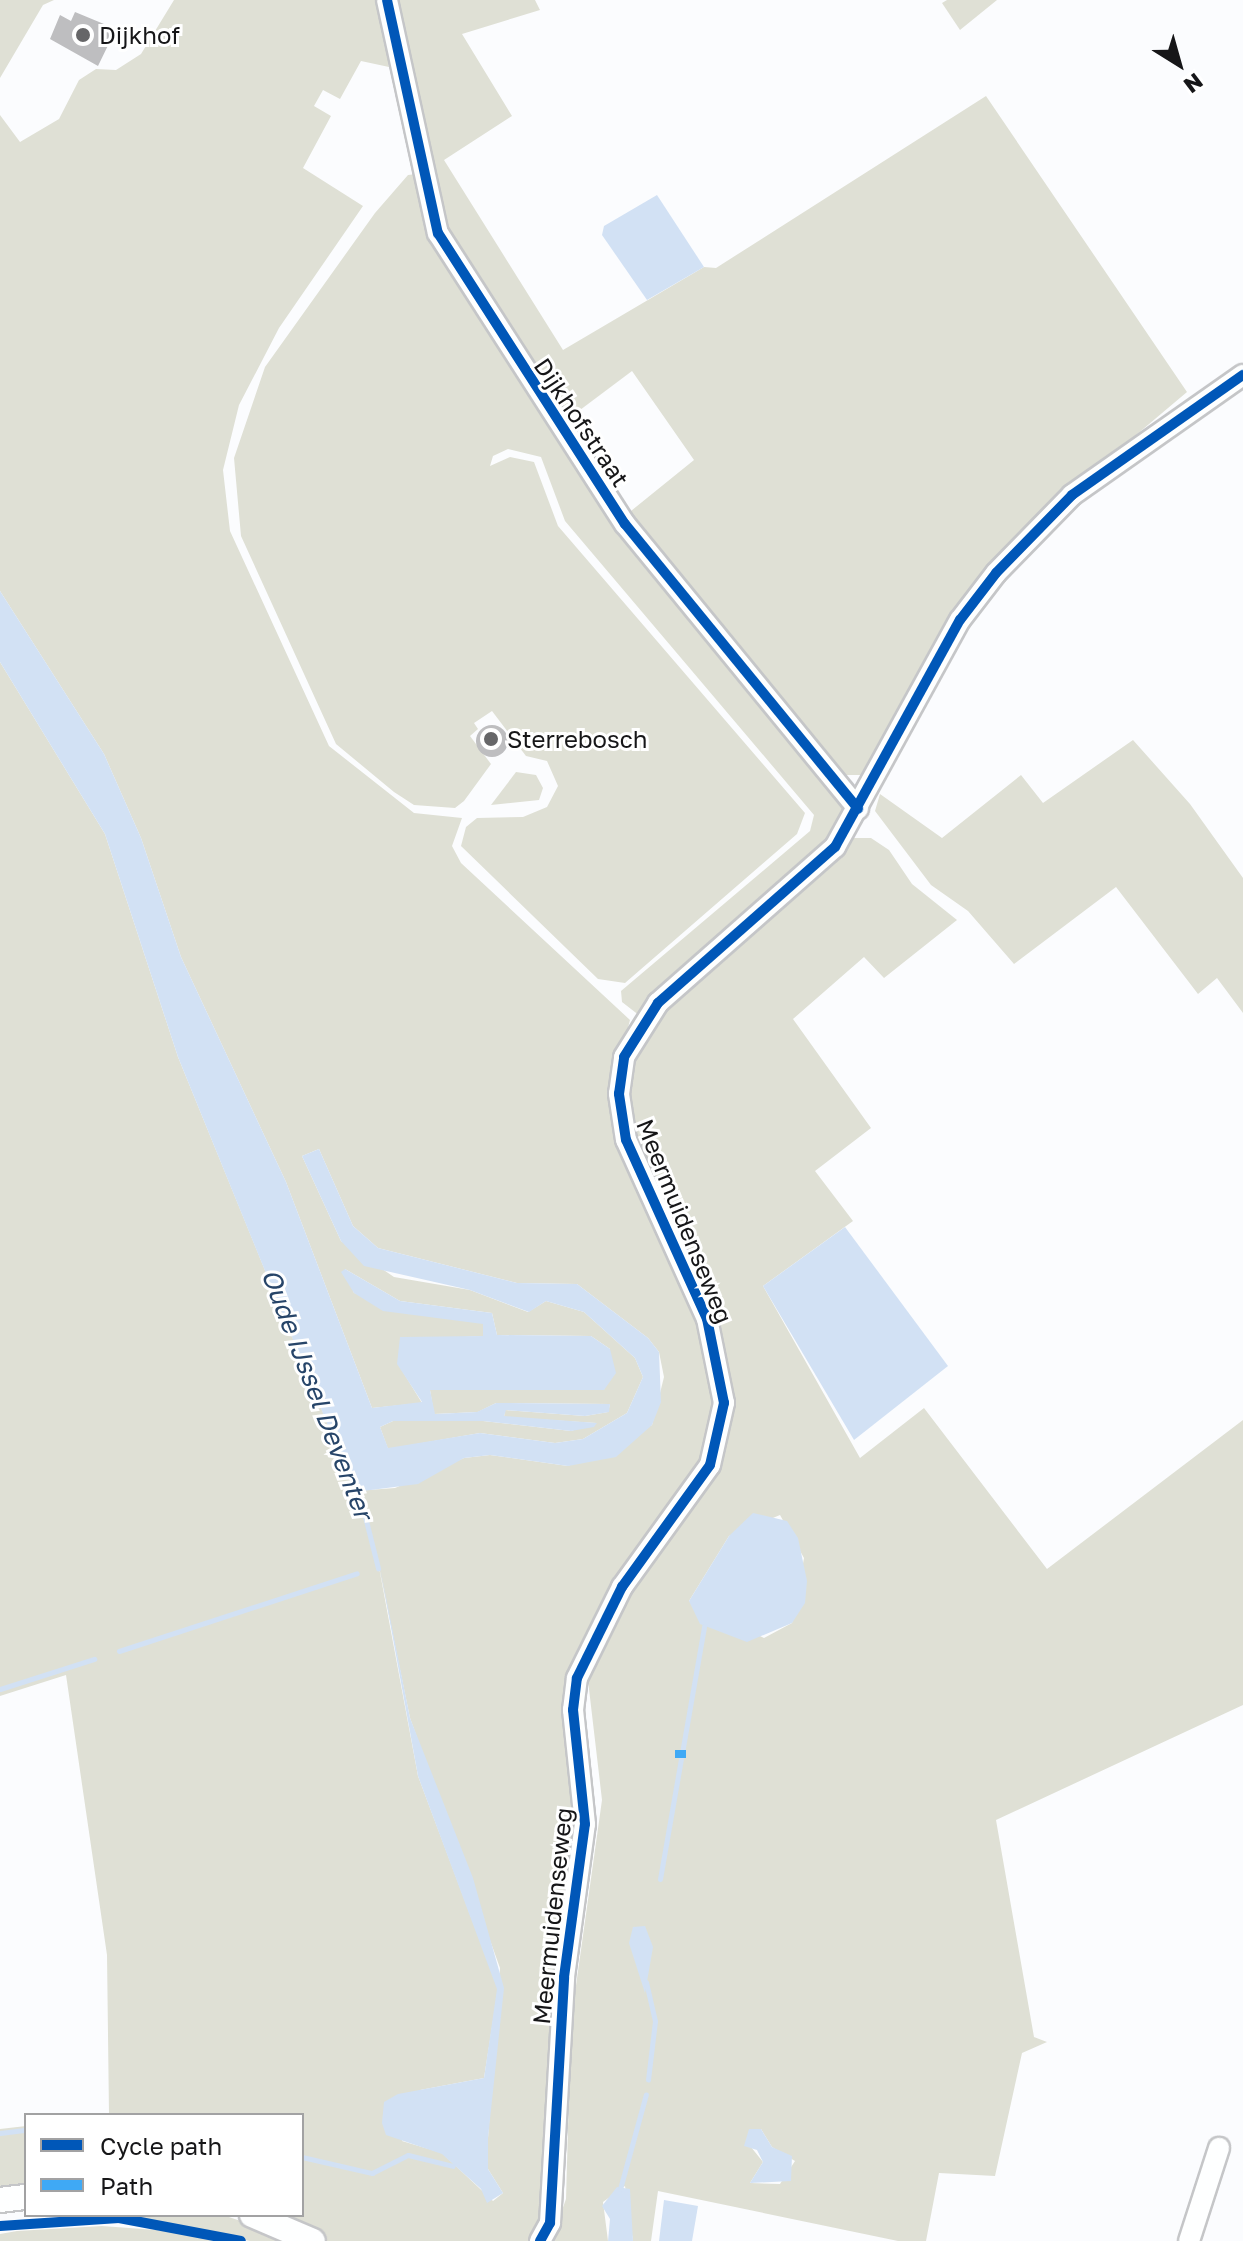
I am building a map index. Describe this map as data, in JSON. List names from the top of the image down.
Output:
{
  "streets": {
    "street": ["Dijkhofstraat", "Meermuidenseweg"]
  },
  "crossings": [
    ["Dijkhofstraat", "Meermuidenseweg"]
  ],
  "water": ["Oude IJssel Deventer"],
  "places": ["Dijkhof", "Sterrebosch"],
  "legend": ["Cycle path", "Path"],
  "north": "bottom right"
}
